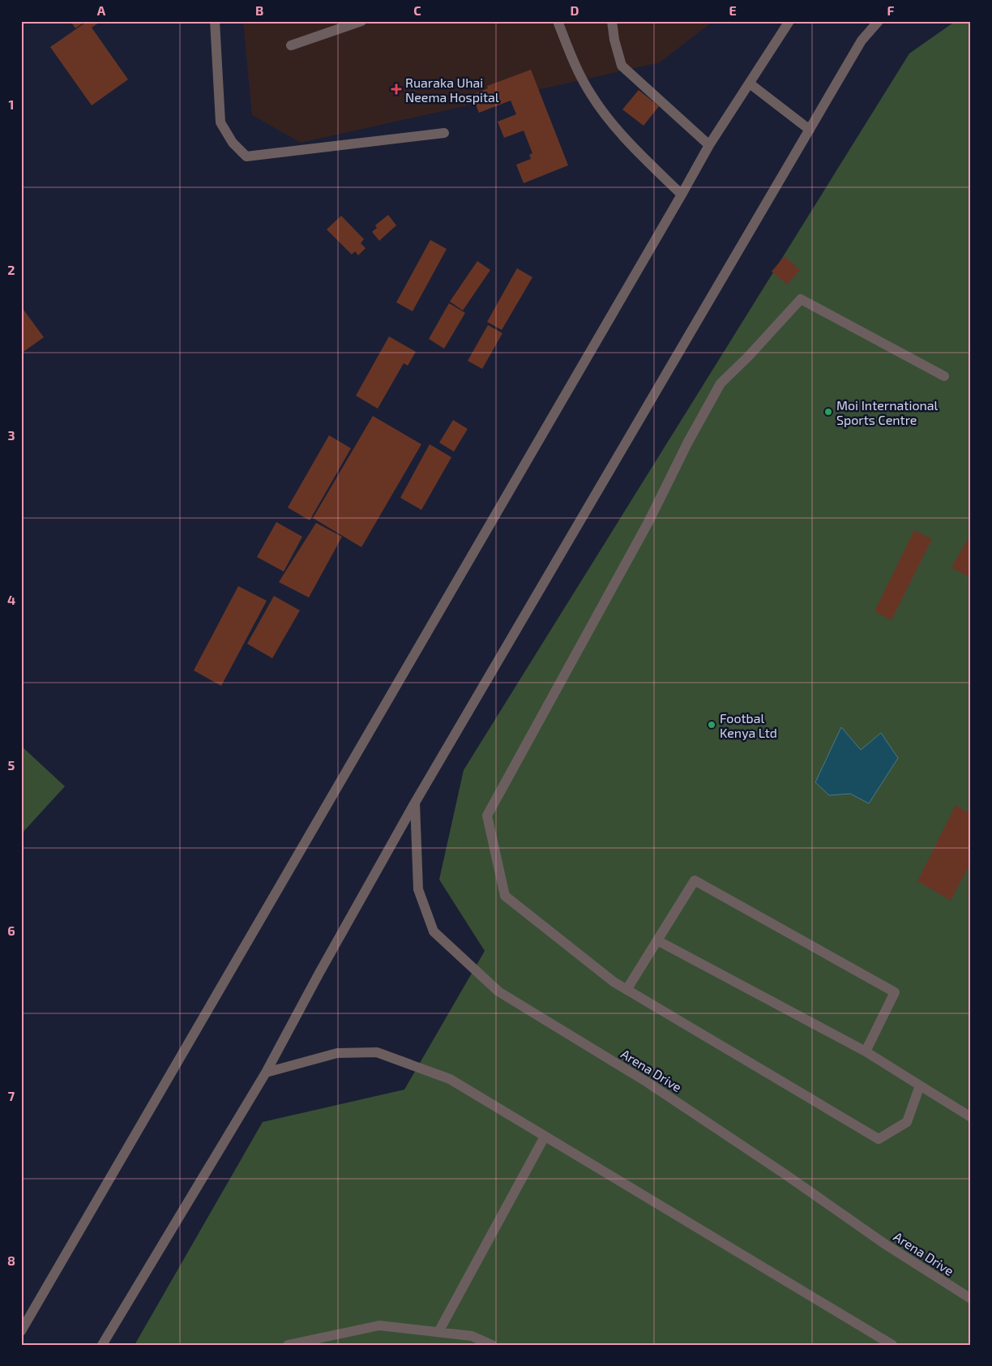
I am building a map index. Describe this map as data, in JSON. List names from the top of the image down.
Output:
{
  "streets": {
    "street": ["Arena Drive"]
  },
  "places": {
    "health": ["Ruaraka Uhai Neema Hospital"],
    "other": ["Moi International Sports Centre", "Footbal Kenya Ltd"]
  },
  "grid": {
    "columns": [
      "A",
      "B",
      "C",
      "D",
      "E",
      "F"
    ],
    "rows": [
      "1",
      "2",
      "3",
      "4",
      "5",
      "6",
      "7",
      "8"
    ]
  }
}
